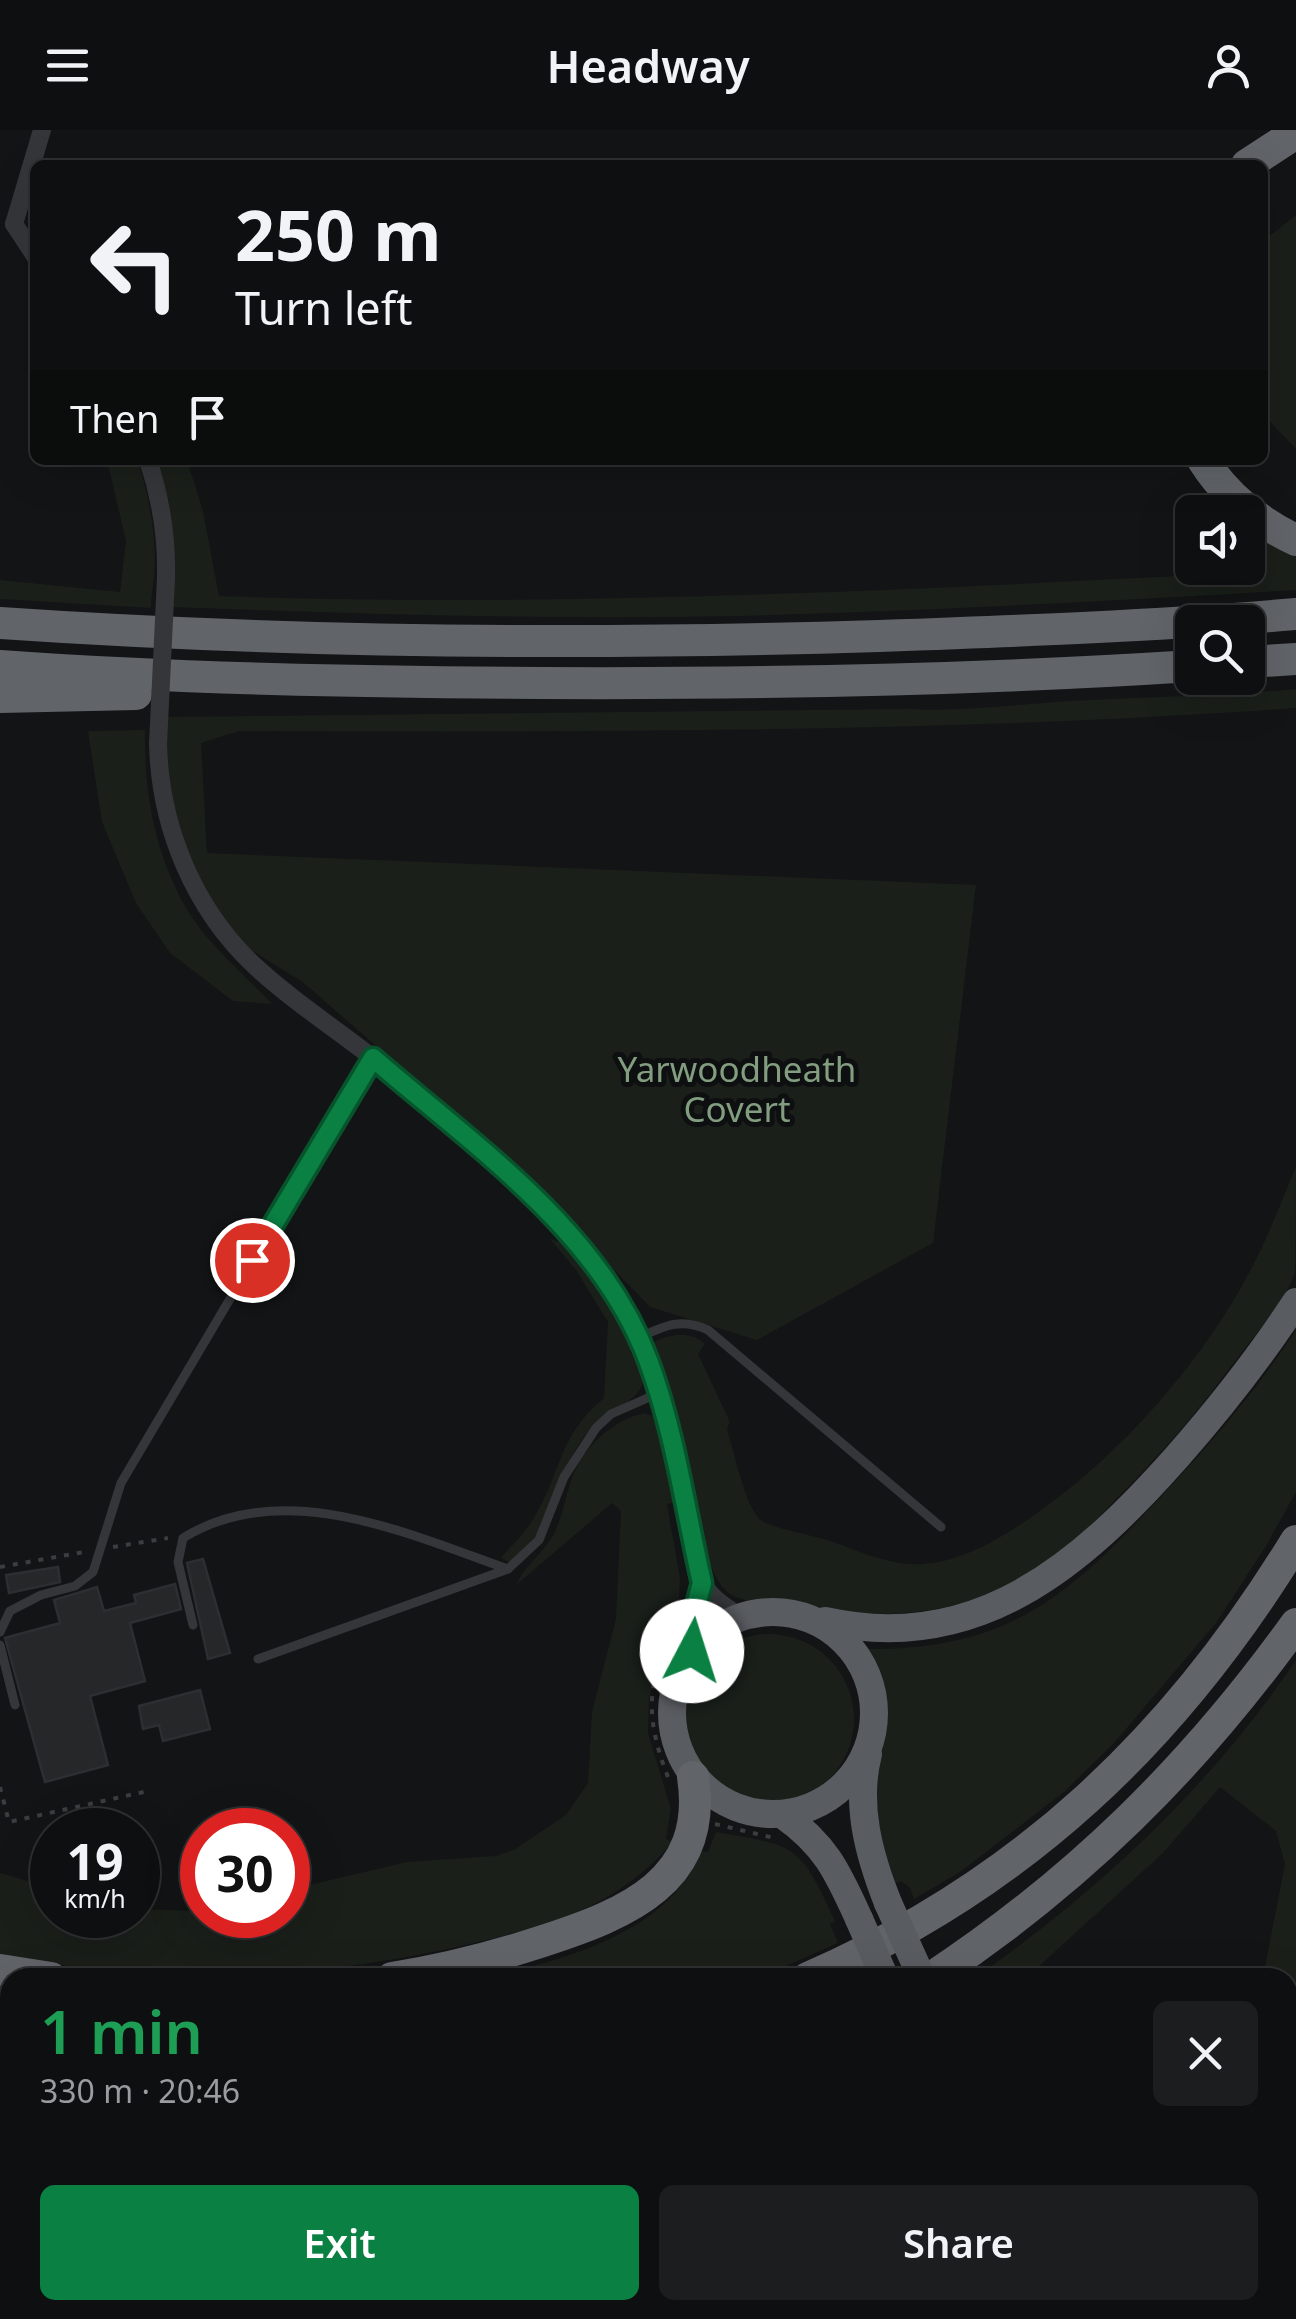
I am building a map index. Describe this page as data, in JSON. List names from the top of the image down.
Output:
{
  "parks": ["Yarwoodheath Covert"],
  "page": {
    "header": "Headway",
    "turn": ["250 m", "Turn left"],
    "then": "Then",
    "speed": "19 km/h",
    "limit": "30",
    "heading": ["1 min", "330 m · 20:46"],
    "buttons": ["Exit", "Share"]
  }
}
